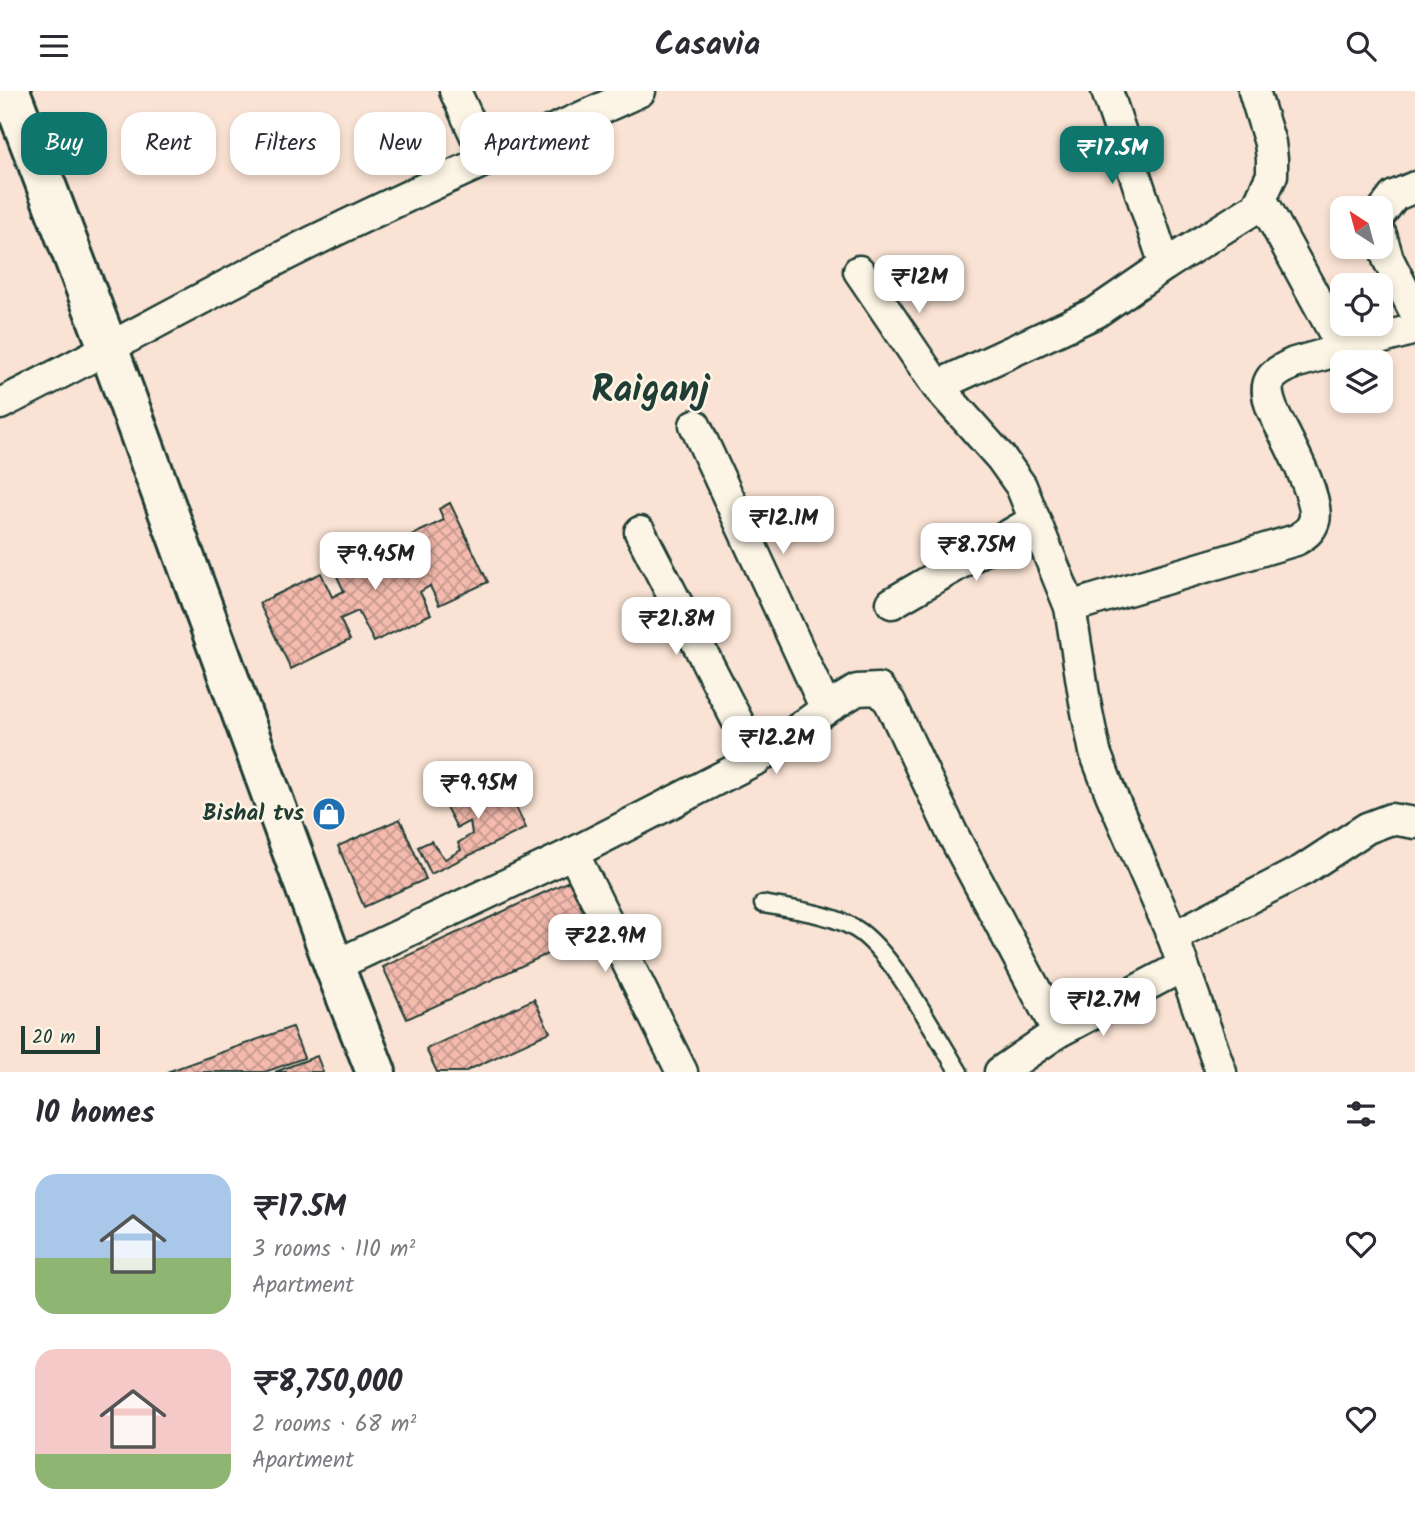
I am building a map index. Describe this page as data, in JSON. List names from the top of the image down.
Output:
{
  "districts": ["Raiganj"],
  "places": {
    "shop": ["Bishal tvs"]
  },
  "scale_bar": "20 m",
  "north": "top left",
  "page": {
    "header": "Casavia",
    "chip": [
      "Buy",
      "Rent",
      "Filters",
      "New",
      "Apartment"
    ],
    "price": [
      "₹17.5M",
      "₹12M",
      "₹12.1M",
      "₹8.75M",
      "₹9.45M",
      "₹21.8M",
      "₹12.2M",
      "₹9.95M",
      "₹22.9M",
      "₹12.7M"
    ],
    "scale": "20 m",
    "heading": "10 homes",
    "list": [
      {
        "name": "₹17.5M",
        "note": "3 rooms · 110 m² · Apartment"
      },
      {
        "name": "₹8,750,000",
        "note": "2 rooms · 68 m² · Apartment"
      }
    ]
  }
}
